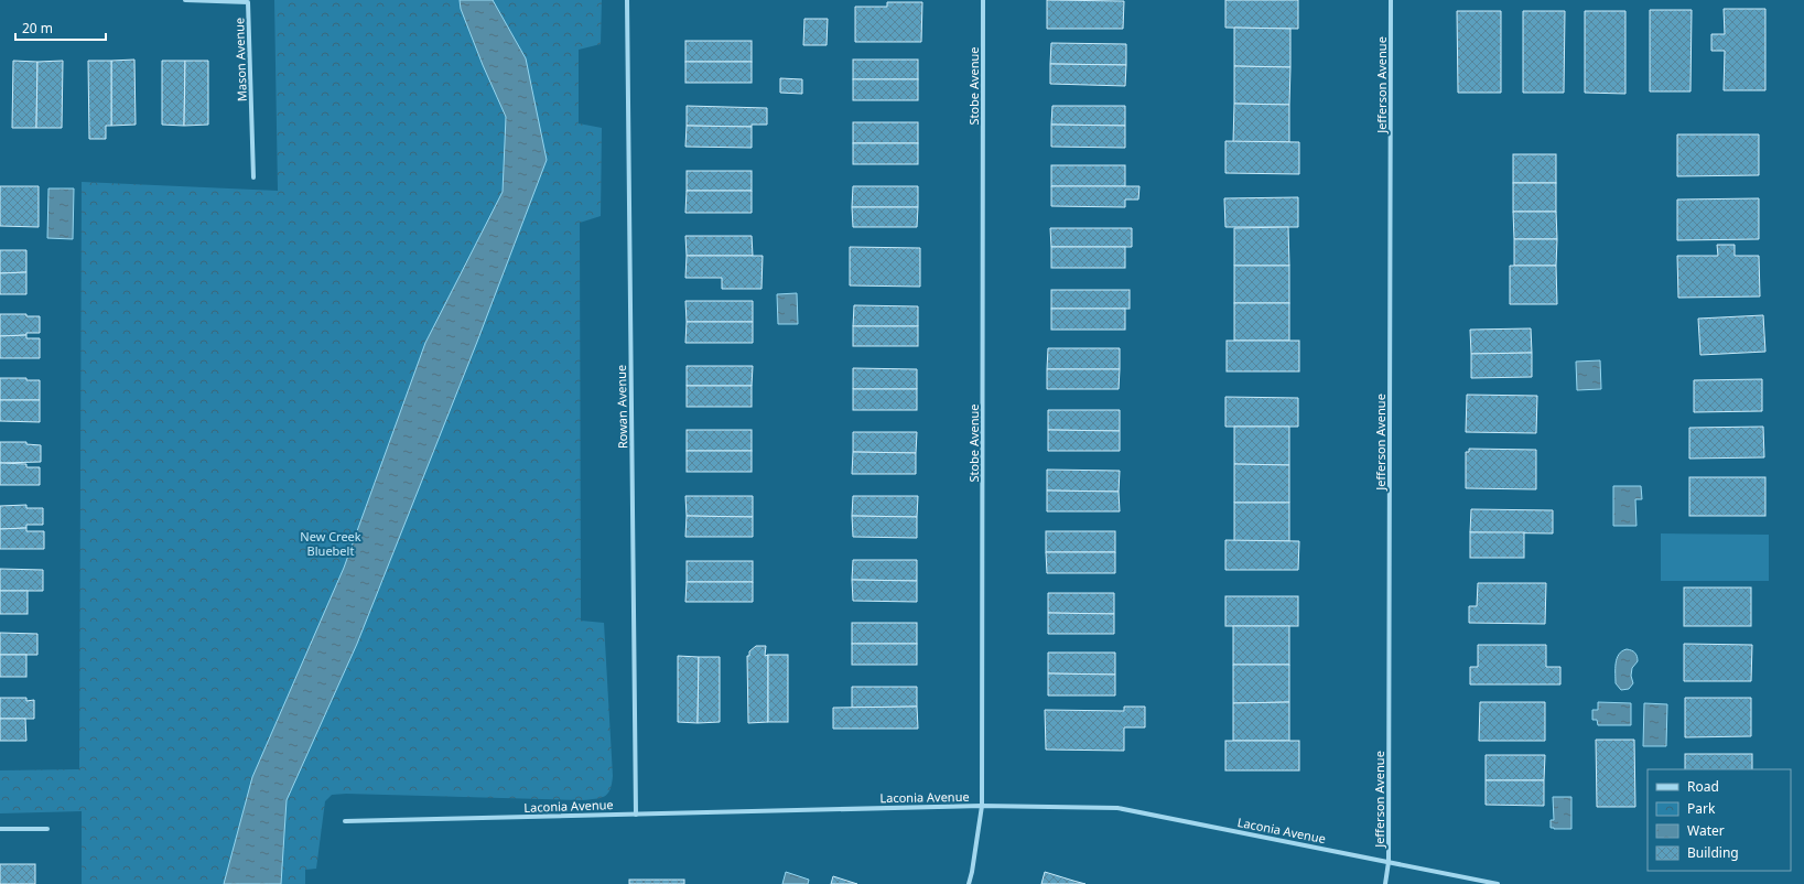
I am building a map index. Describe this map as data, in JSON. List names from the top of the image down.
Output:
{
  "streets": {
    "street": [
      "Mason Avenue",
      "Jefferson Avenue",
      "Stobe Avenue",
      "Rowan Avenue",
      "Laconia Avenue"
    ]
  },
  "crossings": [
    ["Jefferson Avenue", "Laconia Avenue"],
    ["Stobe Avenue", "Laconia Avenue"],
    ["Rowan Avenue", "Laconia Avenue"]
  ],
  "parks": ["New Creek Bluebelt"],
  "legend": [
    "Road",
    "Park",
    "Water",
    "Building"
  ],
  "scale_bar": "20 m"
}
